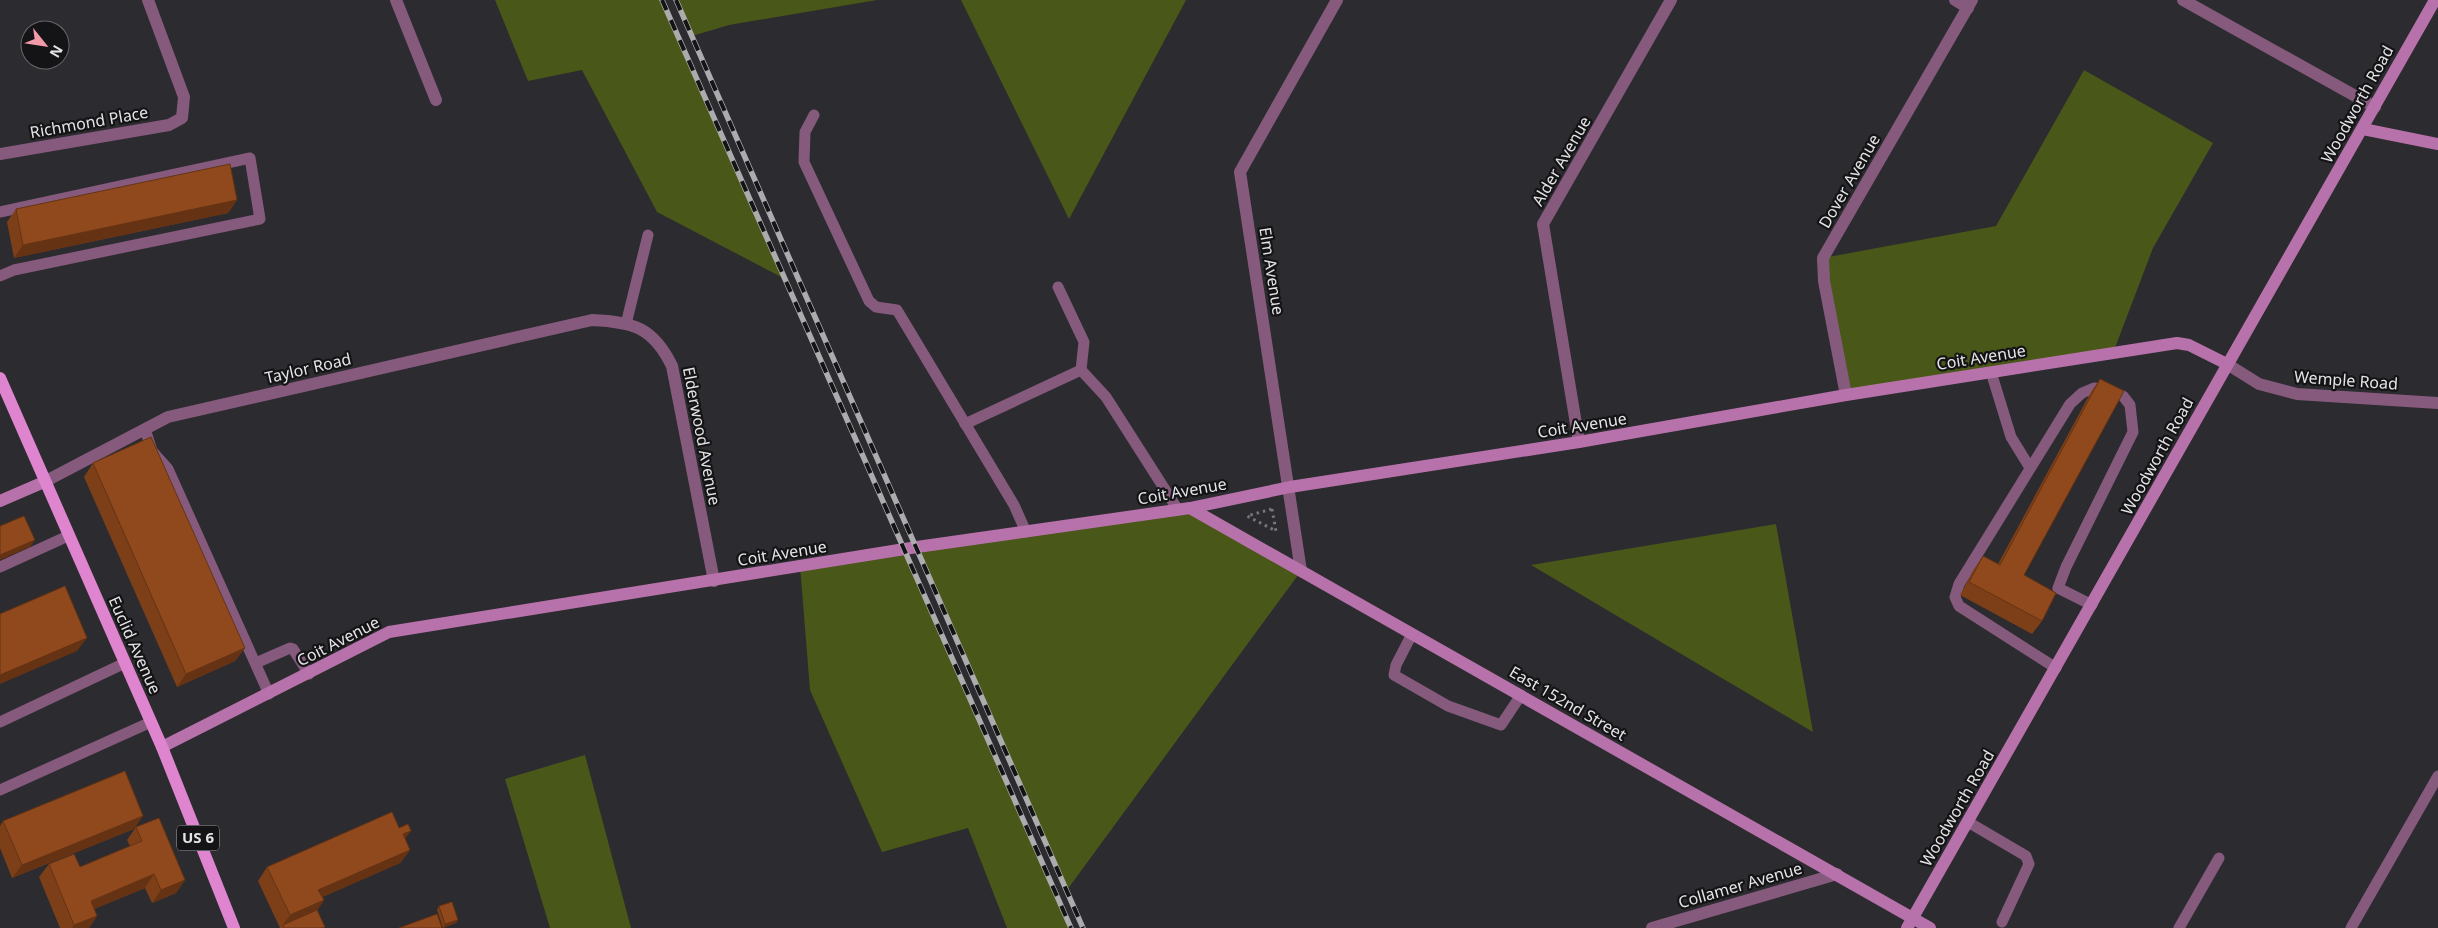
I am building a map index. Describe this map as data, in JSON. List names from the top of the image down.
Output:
{
  "streets": {
    "main road": ["Euclid Avenue", "US 6"],
    "street": [
      "Woodworth Road",
      "Richmond Place",
      "Alder Avenue",
      "Dover Avenue",
      "Elm Avenue",
      "Coit Avenue",
      "Taylor Road",
      "Wemple Road",
      "Elderwood Avenue",
      "East 152nd Street",
      "Collamer Avenue"
    ]
  },
  "crossings": [
    ["Woodworth Road", "Coit Avenue"],
    ["Woodworth Road", "Wemple Road"],
    ["Woodworth Road", "East 152nd Street"],
    ["Alder Avenue", "Coit Avenue"],
    ["Dover Avenue", "Coit Avenue"],
    ["Elm Avenue", "Coit Avenue"],
    ["Elm Avenue", "East 152nd Street"],
    ["Coit Avenue", "Wemple Road"],
    ["Coit Avenue", "Elderwood Avenue"],
    ["Coit Avenue", "Euclid Avenue"],
    ["Coit Avenue", "East 152nd Street"],
    ["Taylor Road", "Elderwood Avenue"],
    ["Taylor Road", "Euclid Avenue"],
    ["East 152nd Street", "Collamer Avenue"]
  ],
  "north": "bottom right"
}
